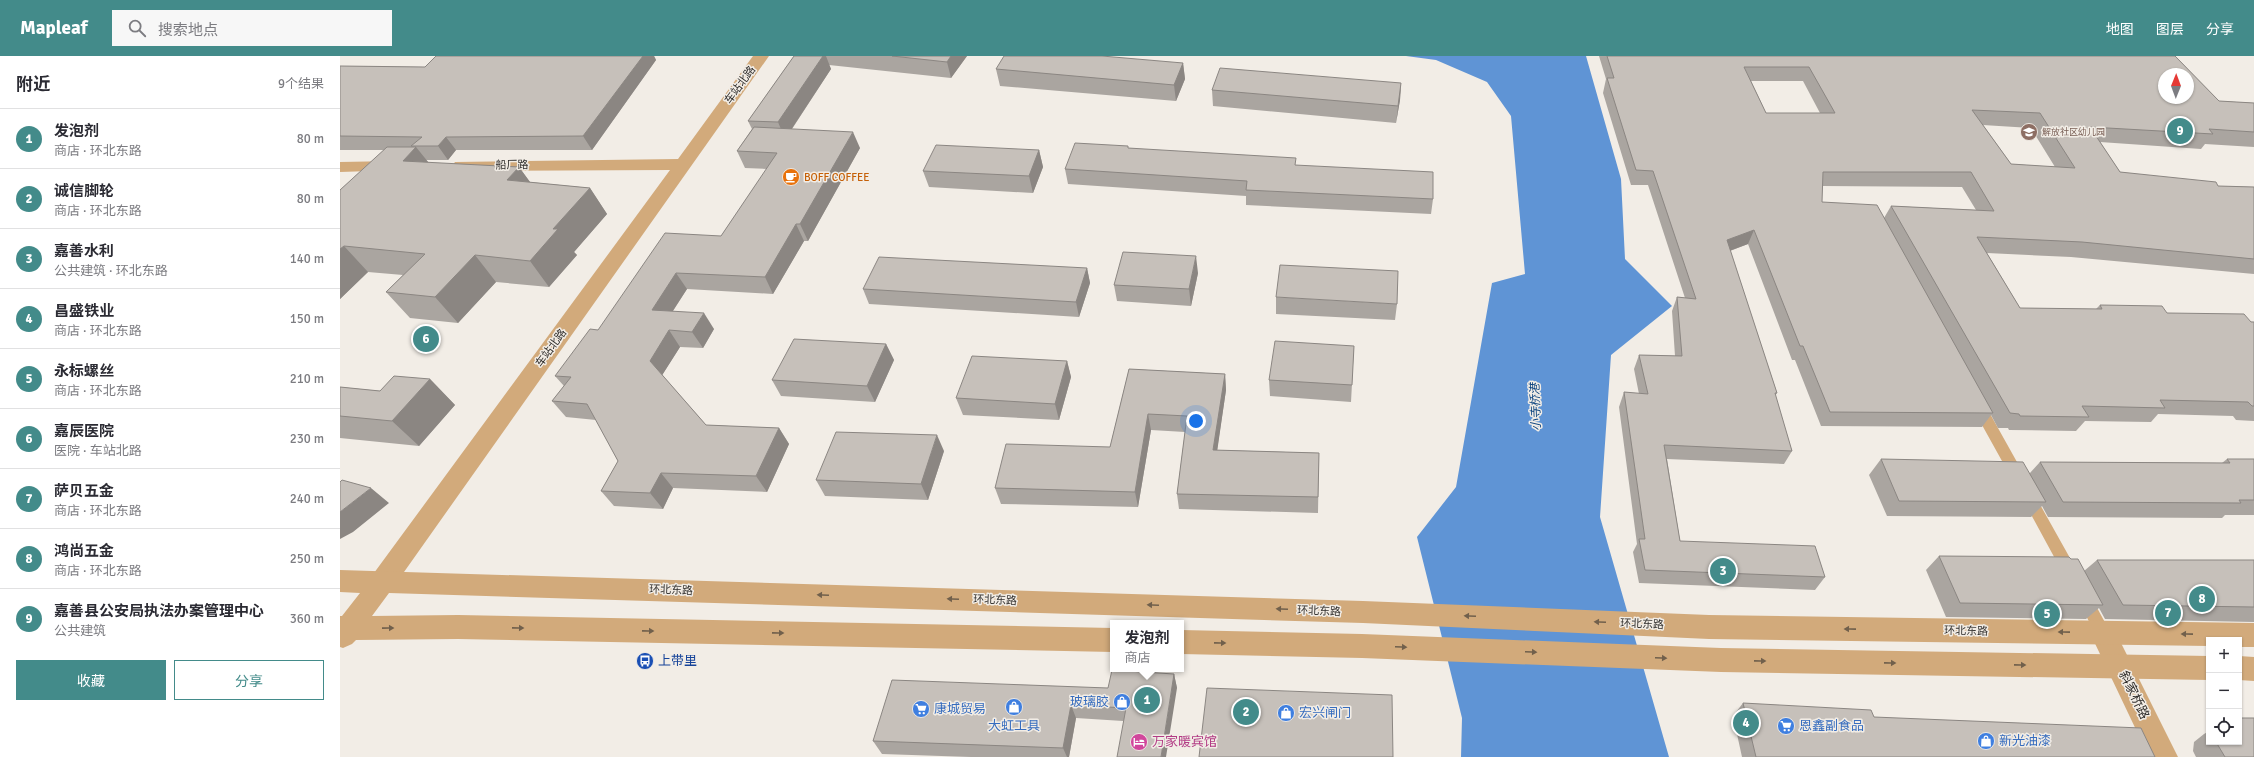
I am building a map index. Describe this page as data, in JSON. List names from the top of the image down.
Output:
{
  "streets": {
    "street": [
      "车站北路",
      "船厂路",
      "环北东路",
      "斜家桥路"
    ]
  },
  "crossings": [
    ["车站北路", "船厂路"],
    ["车站北路", "环北东路"],
    ["环北东路", "斜家桥路"]
  ],
  "water": ["小寺桥港"],
  "places": {
    "school or university": ["解放社区幼儿园"],
    "cafe": ["BOFF COFFEE"],
    "bus stop": ["上带里"],
    "shop": [
      "玻璃胶",
      "大虹工具",
      "宏兴闸门",
      "新光油漆"
    ],
    "supermarket": ["康城贸易", "恩鑫副食品"],
    "hotel": ["万家暖宾馆"]
  },
  "north": "top",
  "page": {
    "header": "Mapleaf",
    "search": "搜索地点",
    "nav": ["地图", "图层", "分享"],
    "heading": ["附近", "9个结果"],
    "list": [
      {
        "mark": "1",
        "name": "发泡剂",
        "note": "商店 · 环北东路",
        "value": "80 m"
      },
      {
        "mark": "2",
        "name": "诚信脚轮",
        "note": "商店 · 环北东路",
        "value": "80 m"
      },
      {
        "mark": "3",
        "name": "嘉善水利",
        "note": "公共建筑 · 环北东路",
        "value": "140 m"
      },
      {
        "mark": "4",
        "name": "昌盛铁业",
        "note": "商店 · 环北东路",
        "value": "150 m"
      },
      {
        "mark": "5",
        "name": "永标螺丝",
        "note": "商店 · 环北东路",
        "value": "210 m"
      },
      {
        "mark": "6",
        "name": "嘉辰医院",
        "note": "医院 · 车站北路",
        "value": "230 m"
      },
      {
        "mark": "7",
        "name": "萨贝五金",
        "note": "商店 · 环北东路",
        "value": "240 m"
      },
      {
        "mark": "8",
        "name": "鸿尚五金",
        "note": "商店 · 环北东路",
        "value": "250 m"
      },
      {
        "mark": "9",
        "name": "嘉善县公安局执法办案管理中心",
        "note": "公共建筑",
        "value": "360 m"
      }
    ],
    "pins": [
      "9",
      "6",
      "3",
      "8",
      "7",
      "5",
      "1",
      "2",
      "4"
    ],
    "popup": ["发泡剂", "商店"],
    "map_buttons": ["+", "−"],
    "buttons": ["收藏", "分享"]
  }
}
